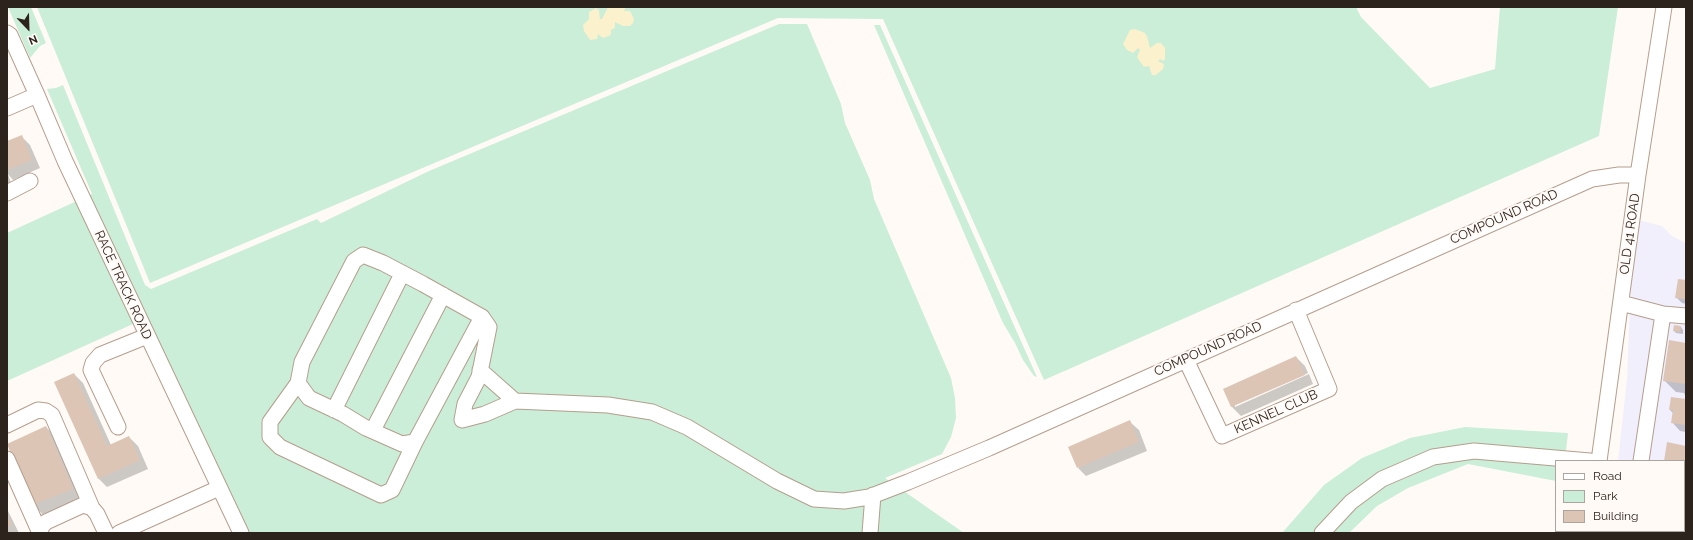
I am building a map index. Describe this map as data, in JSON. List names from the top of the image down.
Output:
{
  "streets": {
    "street": [
      "COMPOUND ROAD",
      "OLD 41 ROAD",
      "RACE TRACK ROAD",
      "KENNEL CLUB"
    ]
  },
  "crossings": [
    ["COMPOUND ROAD", "OLD 41 ROAD"],
    ["COMPOUND ROAD", "KENNEL CLUB"]
  ],
  "legend": ["Road", "Park", "Building"],
  "north": "bottom right"
}
